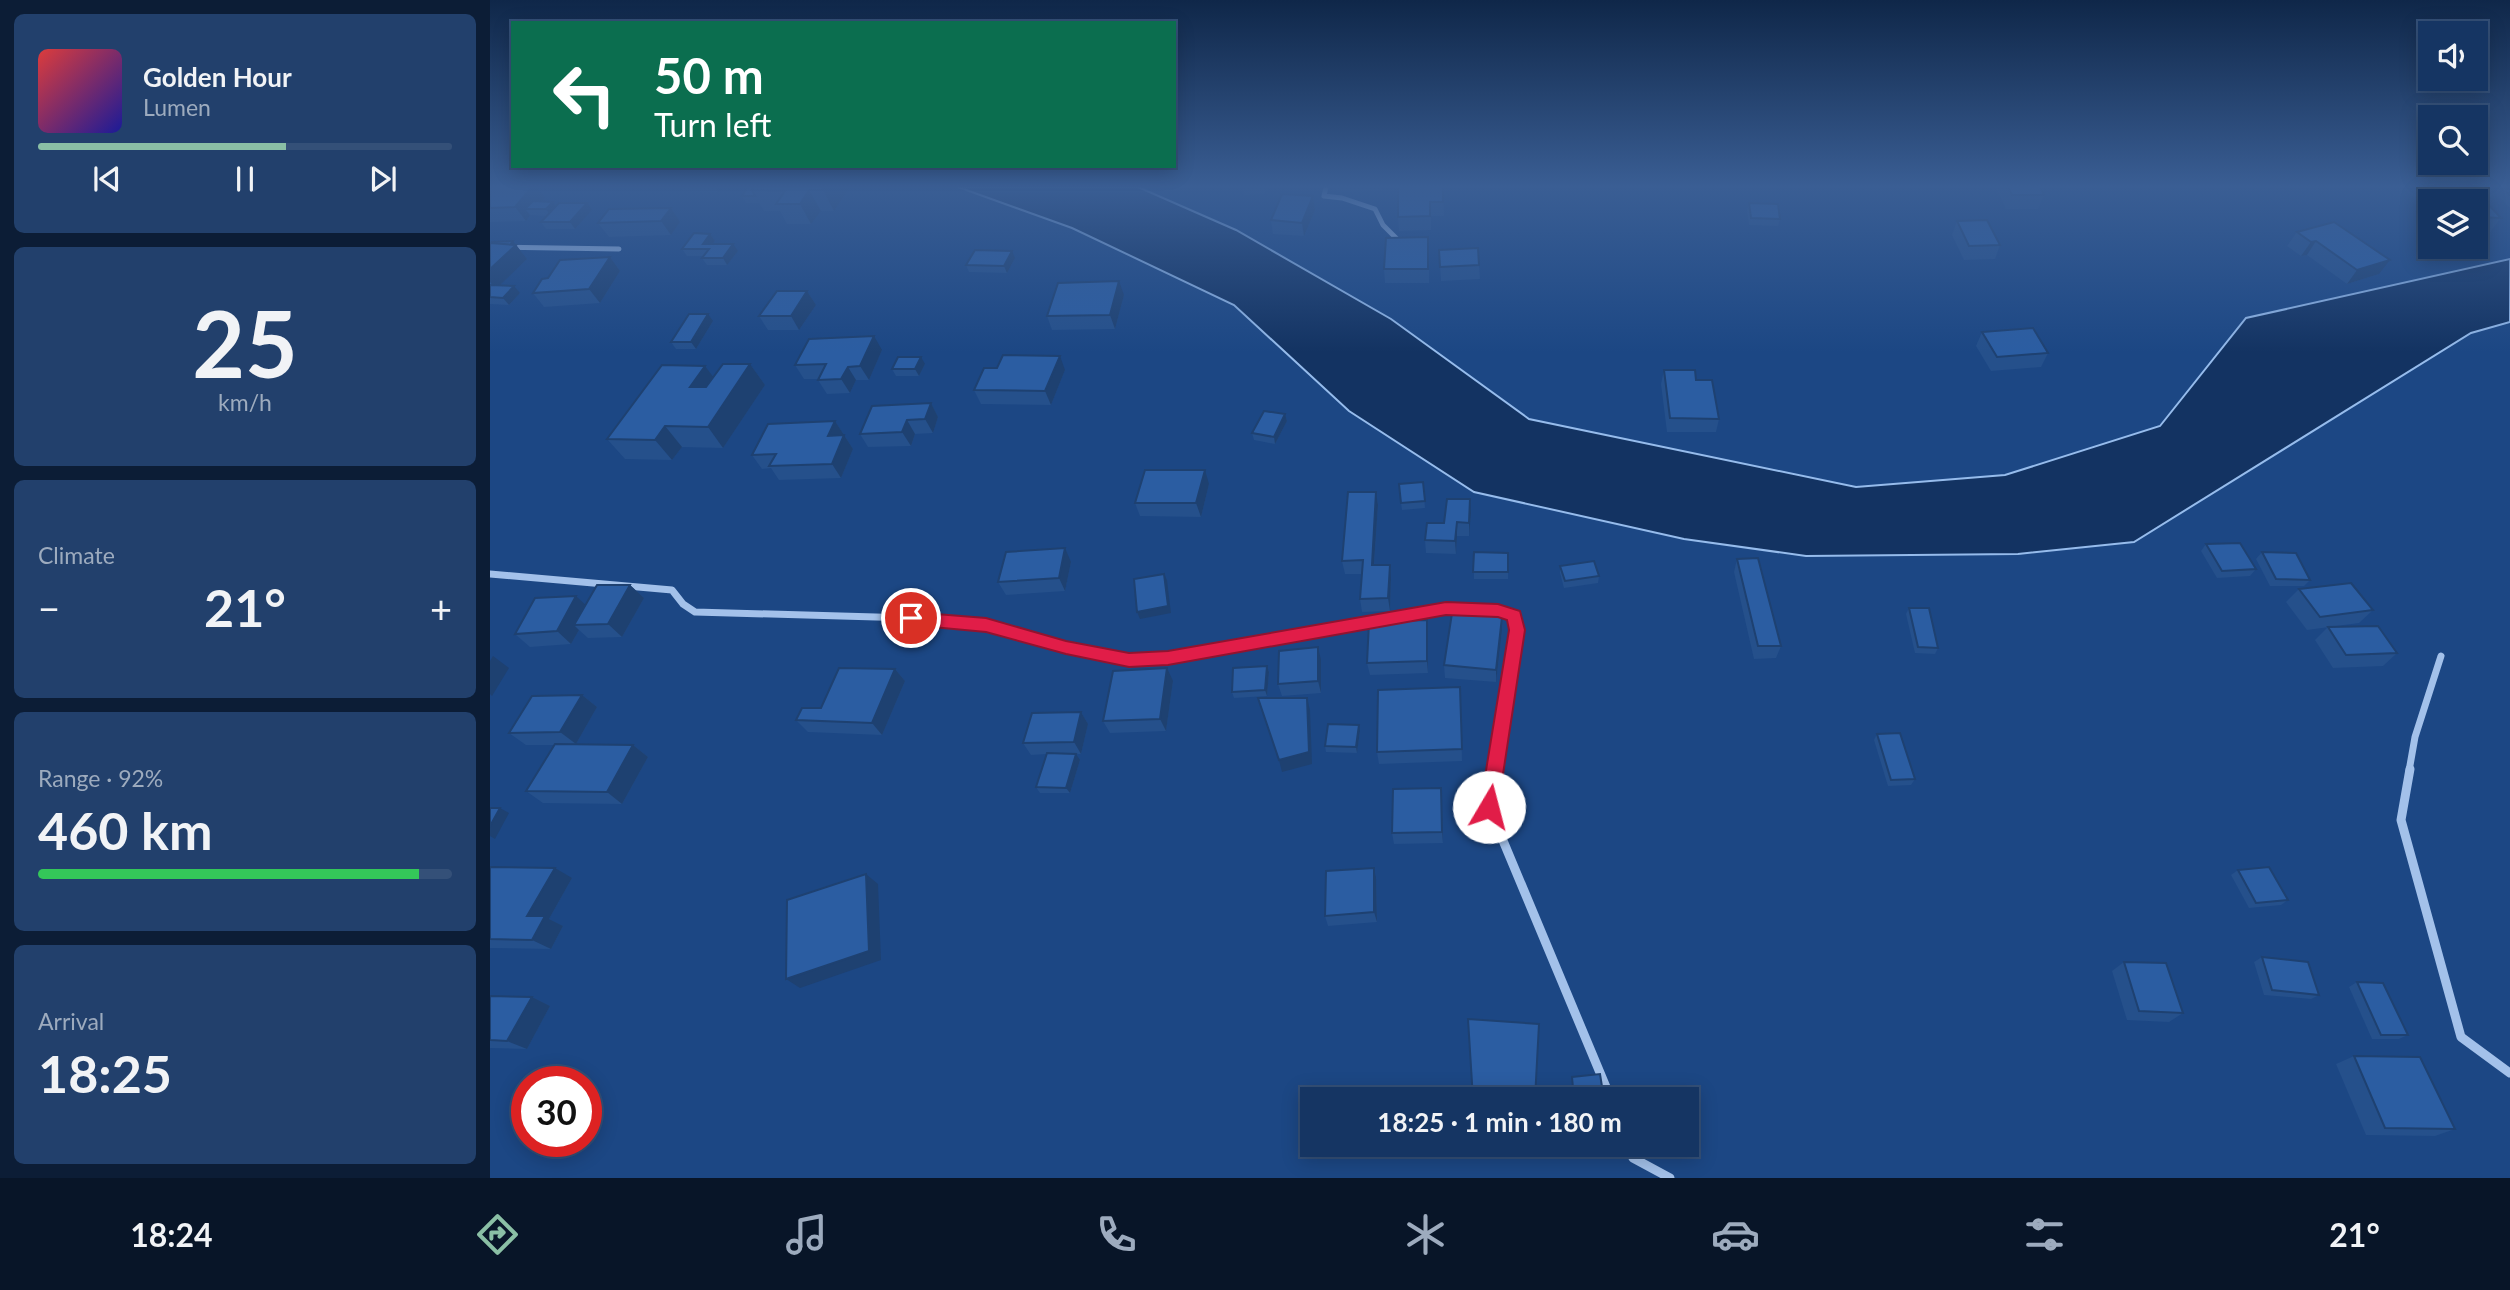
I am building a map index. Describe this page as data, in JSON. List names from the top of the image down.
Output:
{
  "page": {
    "turn": ["50 m", "Turn left"],
    "song": ["Golden Hour", "Lumen"],
    "tile": [
      ["25", "km/h"],
      "Climate",
      ["Range · 92%", "460 km"],
      ["Arrival", "18:25"]
    ],
    "heat": ["−", "21°", "+"],
    "limit": "30",
    "trip": "18:25 · 1 min · 180 m",
    "tabs": ["18:24", "21°"]
  }
}
